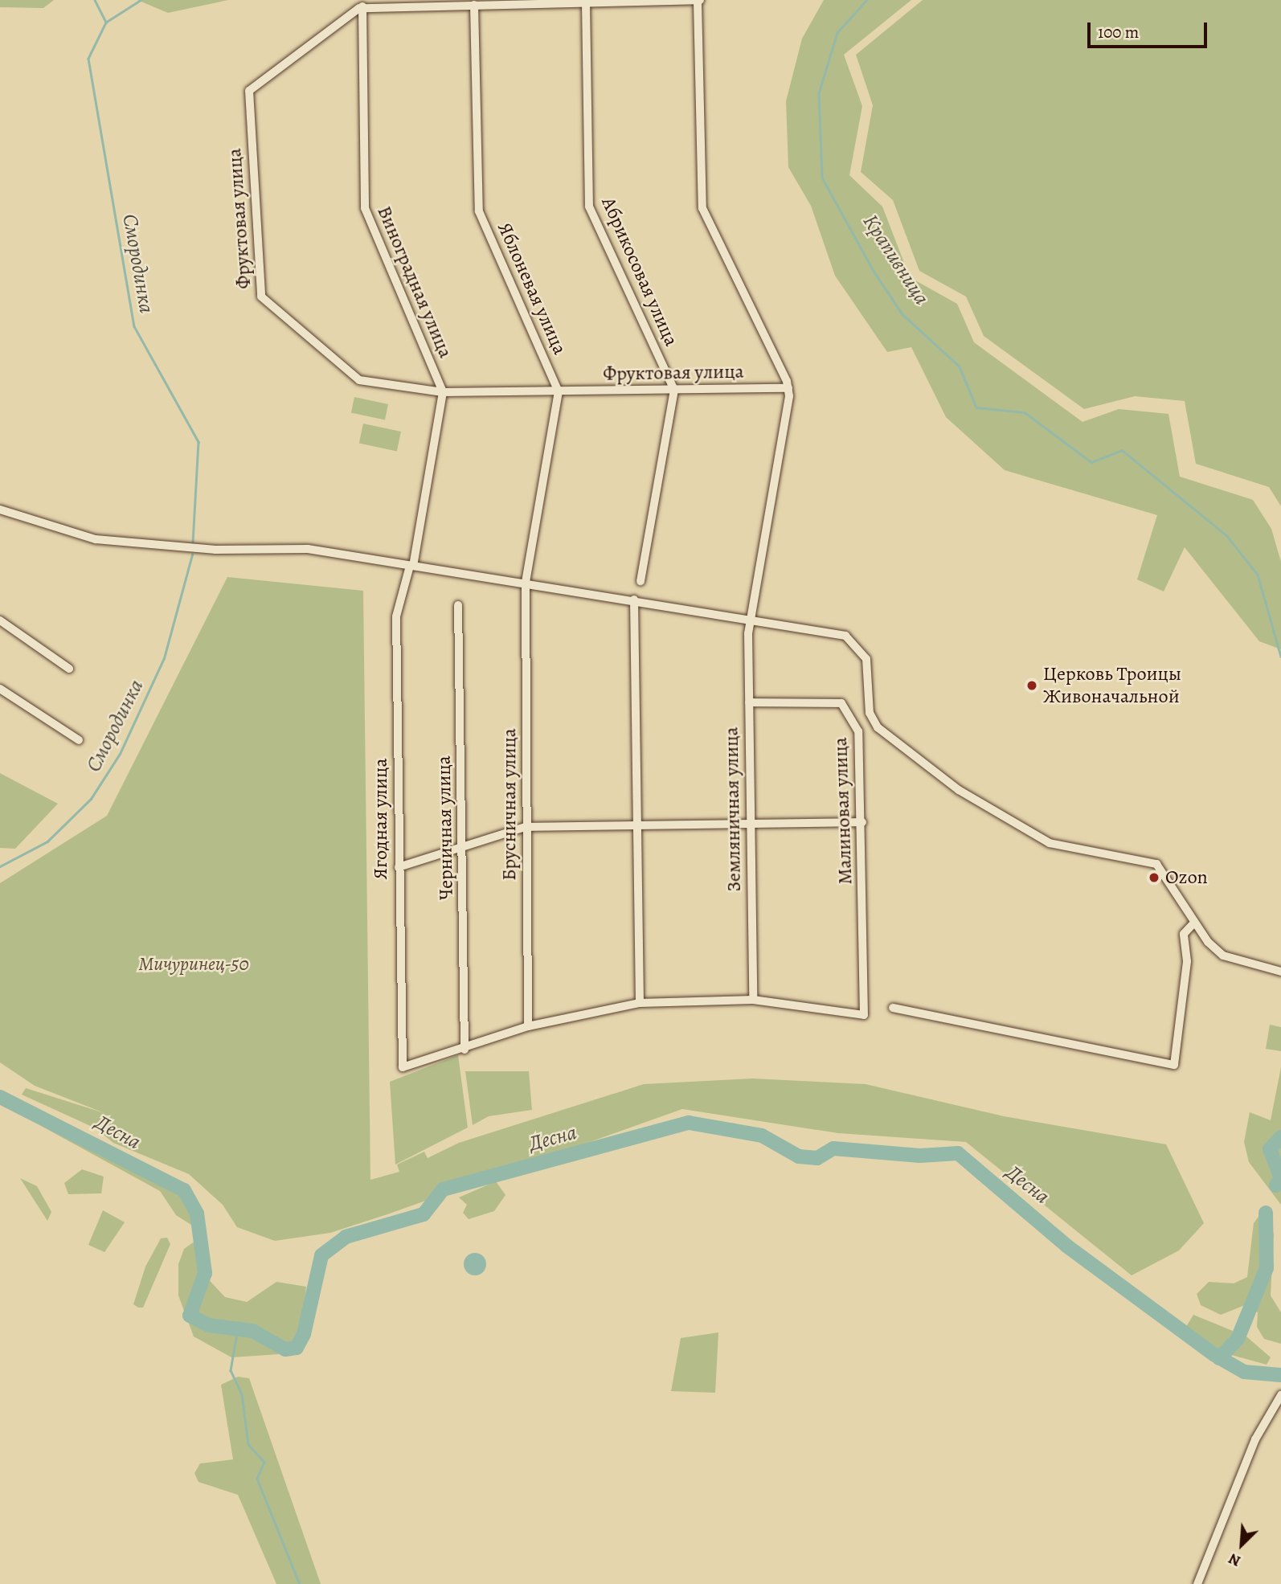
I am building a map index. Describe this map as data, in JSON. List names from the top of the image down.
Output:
{
  "streets": {
    "street": [
      "Фруктовая улица",
      "Абрикосовая улица",
      "Виноградная улица",
      "Яблоневая улица",
      "Брусничная улица",
      "Земляничная улица",
      "Малиновая улица",
      "Ягодная улица",
      "Черничная улица"
    ]
  },
  "crossings": [
    ["Фруктовая улица", "Абрикосовая улица"],
    ["Фруктовая улица", "Виноградная улица"],
    ["Фруктовая улица", "Яблоневая улица"],
    ["Земляничная улица", "Малиновая улица"],
    ["Ягодная улица", "Черничная улица"]
  ],
  "water": ["Крапивница", "Смородинка", "Десна"],
  "parks": ["Мичуринец-50"],
  "places": ["Церковь Троицы Живоначальной", "Ozon"],
  "scale_bar": "100 m",
  "north": "bottom left"
}
